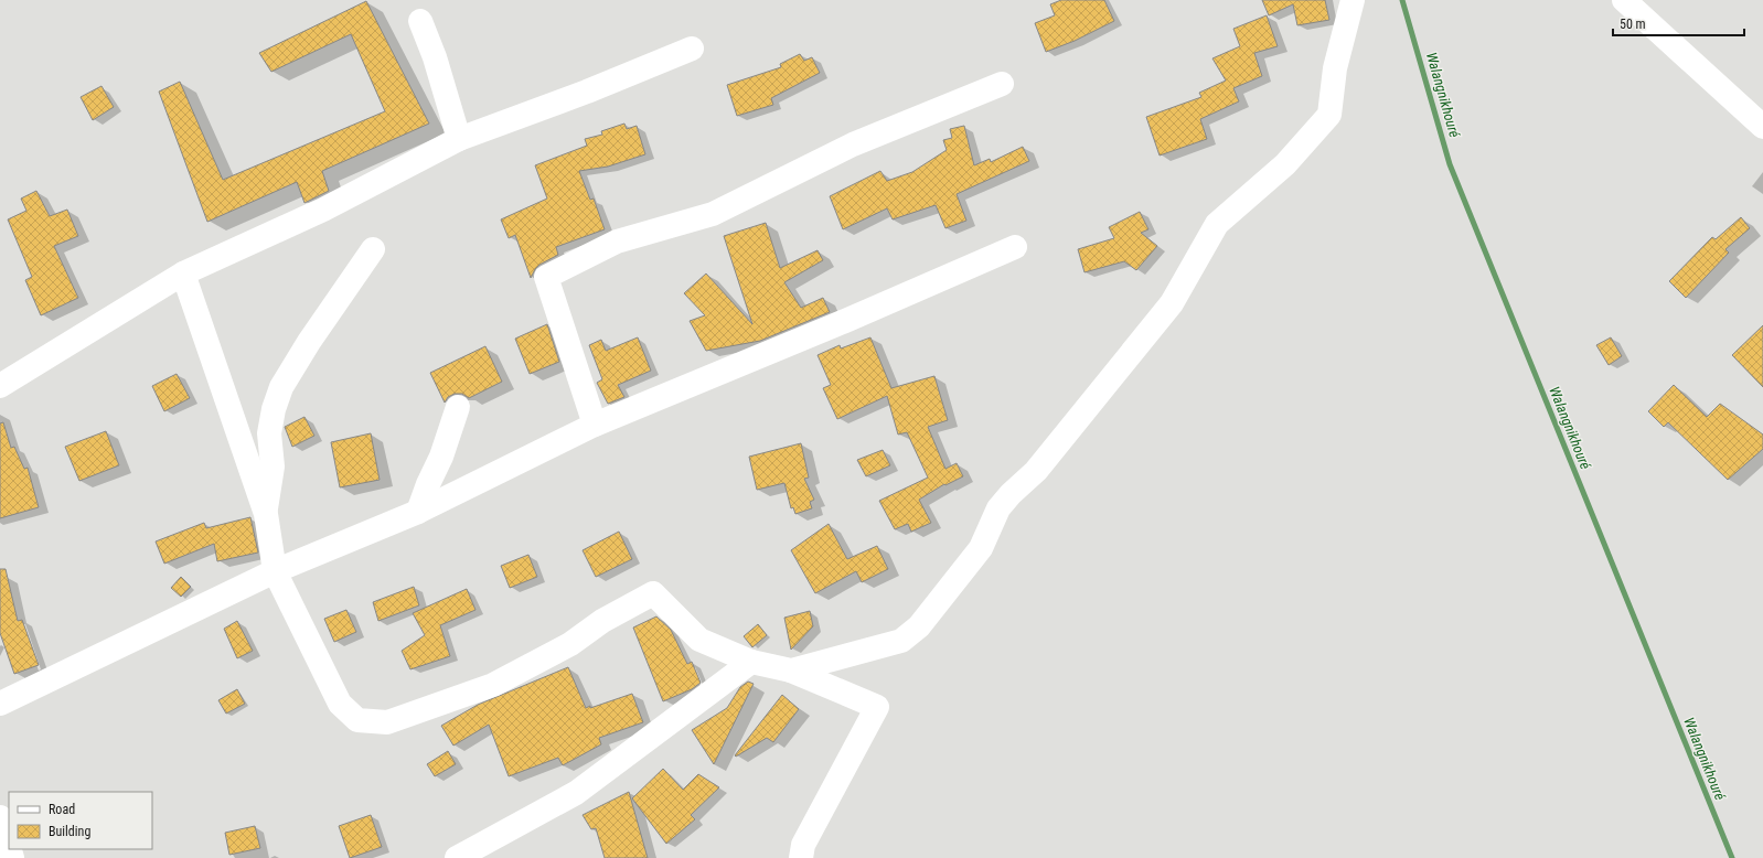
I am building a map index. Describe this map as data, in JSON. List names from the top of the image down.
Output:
{
  "water": ["Walangnikhouré"],
  "legend": ["Road", "Building"],
  "scale_bar": "50 m"
}
